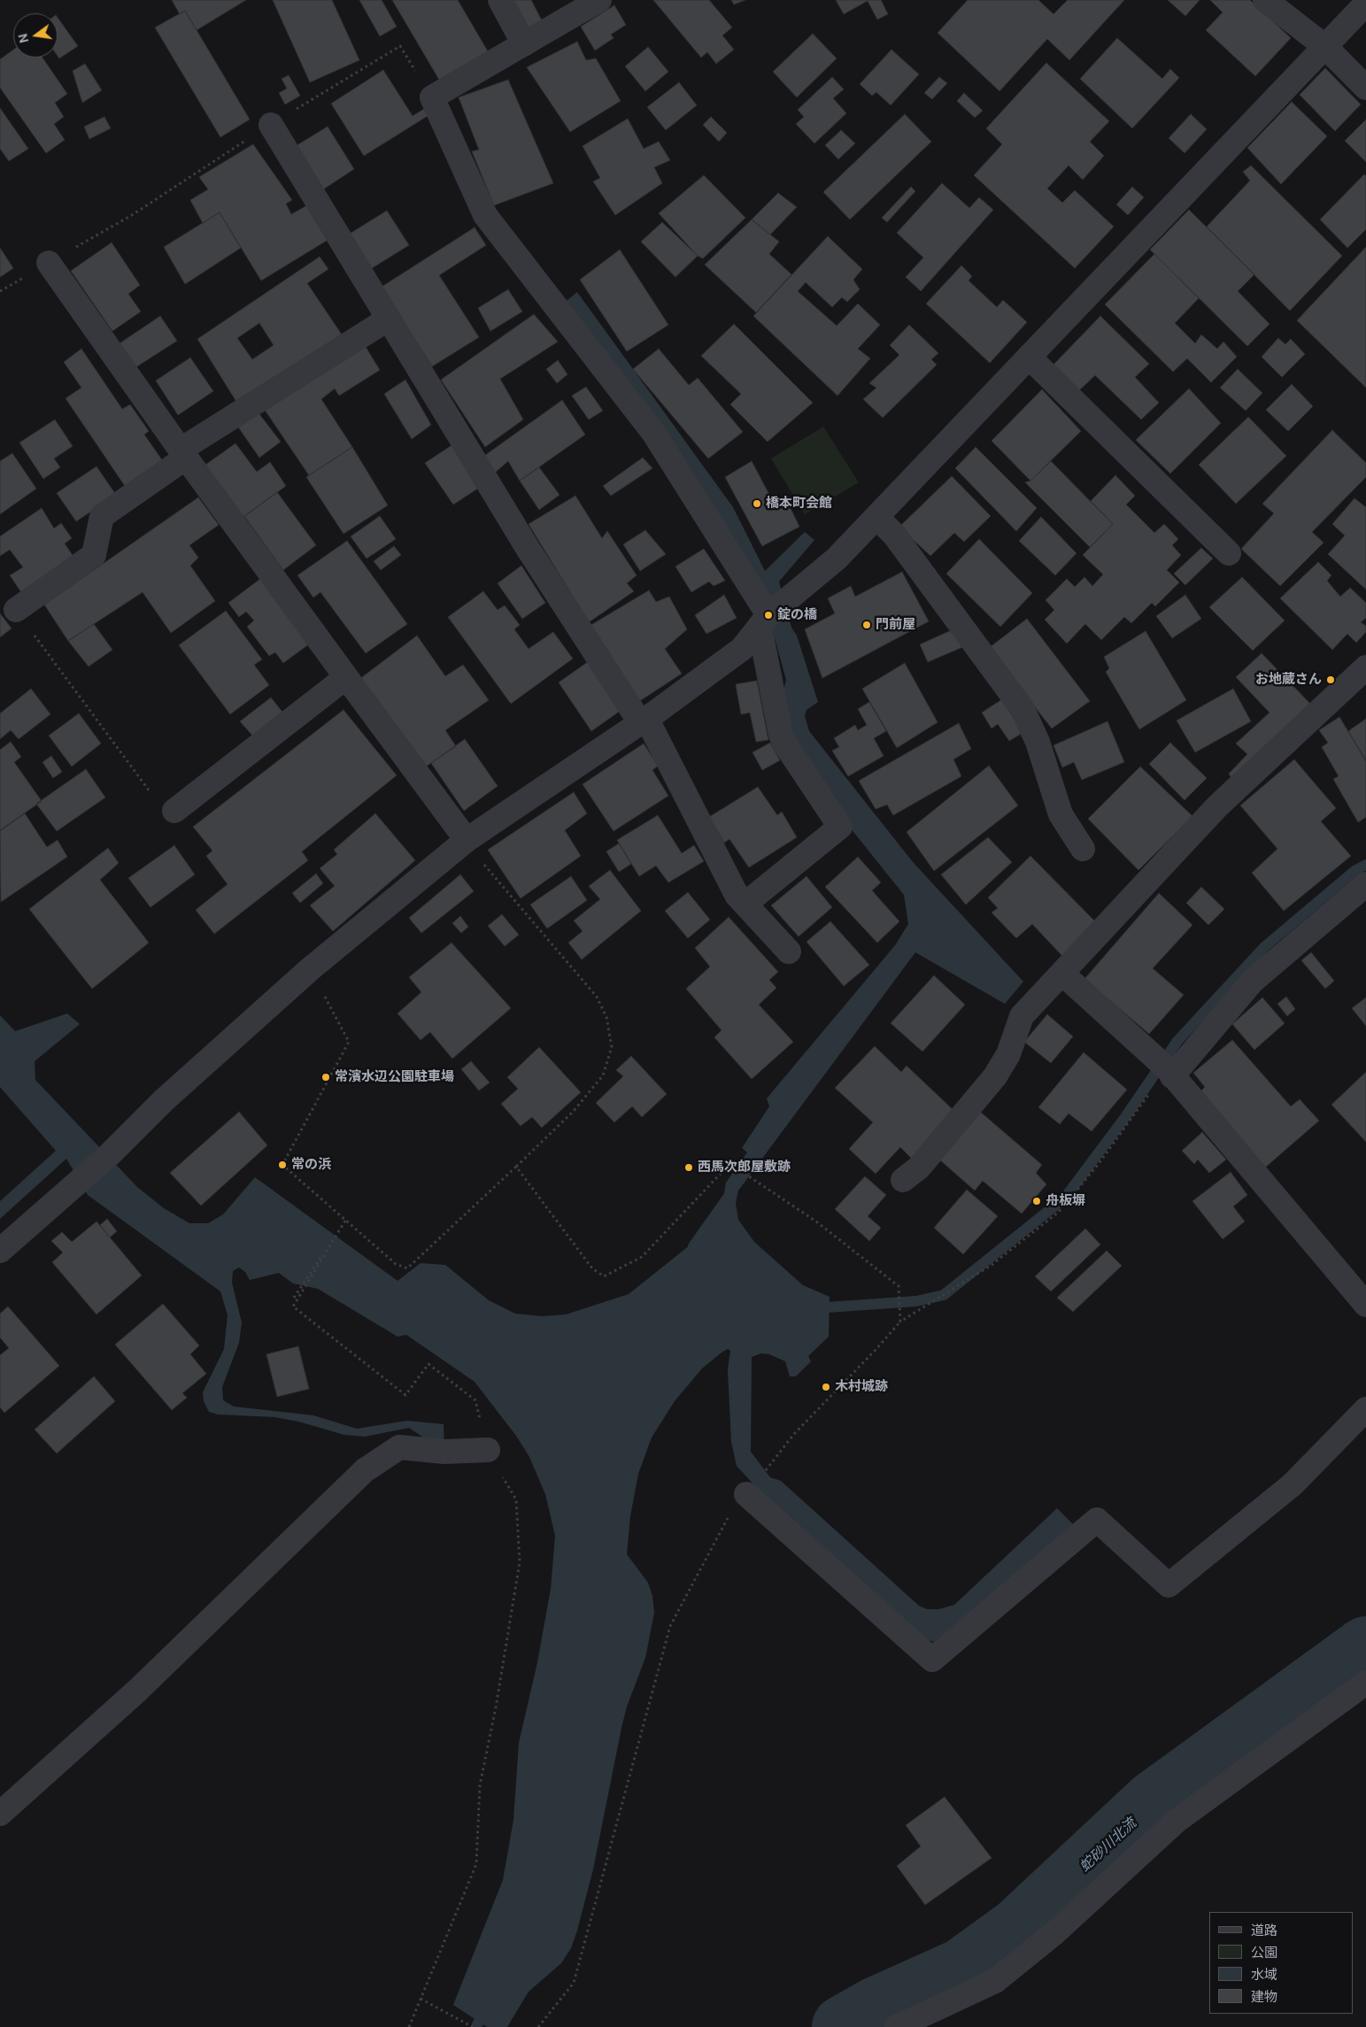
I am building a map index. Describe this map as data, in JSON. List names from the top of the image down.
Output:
{
  "water": ["蛇砂川北流"],
  "places": [
    "橋本町会館",
    "錠の橋",
    "門前屋",
    "お地蔵さん",
    "常濱水辺公園駐車場",
    "常の浜",
    "西馬次郎屋敷跡",
    "舟板塀",
    "木村城跡"
  ],
  "legend": [
    "道路",
    "公園",
    "水域",
    "建物"
  ],
  "north": "left"
}
